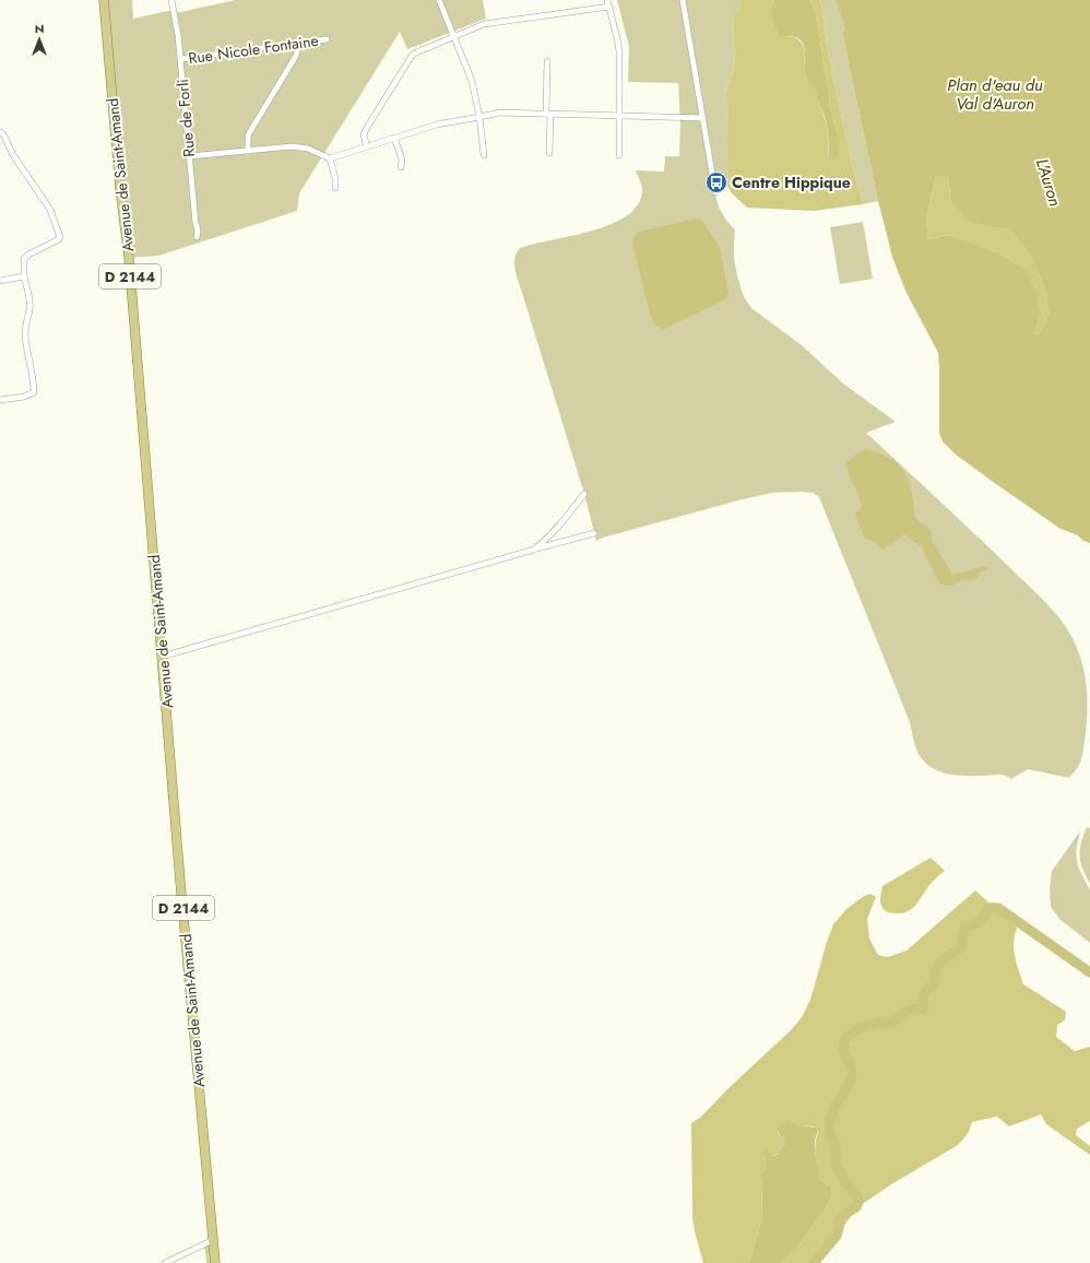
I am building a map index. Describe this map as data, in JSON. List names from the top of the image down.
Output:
{
  "streets": {
    "main road": ["Avenue de Saint-Amand", "D 2144"],
    "street": ["Rue Nicole Fontaine", "Rue de Forli"]
  },
  "crossings": [
    ["Rue Nicole Fontaine", "Rue de Forli"]
  ],
  "water": ["Plan d'eau du Val d'Auron", "L'Auron"],
  "places": {
    "bus stop": ["Centre Hippique"]
  },
  "north": "top"
}
